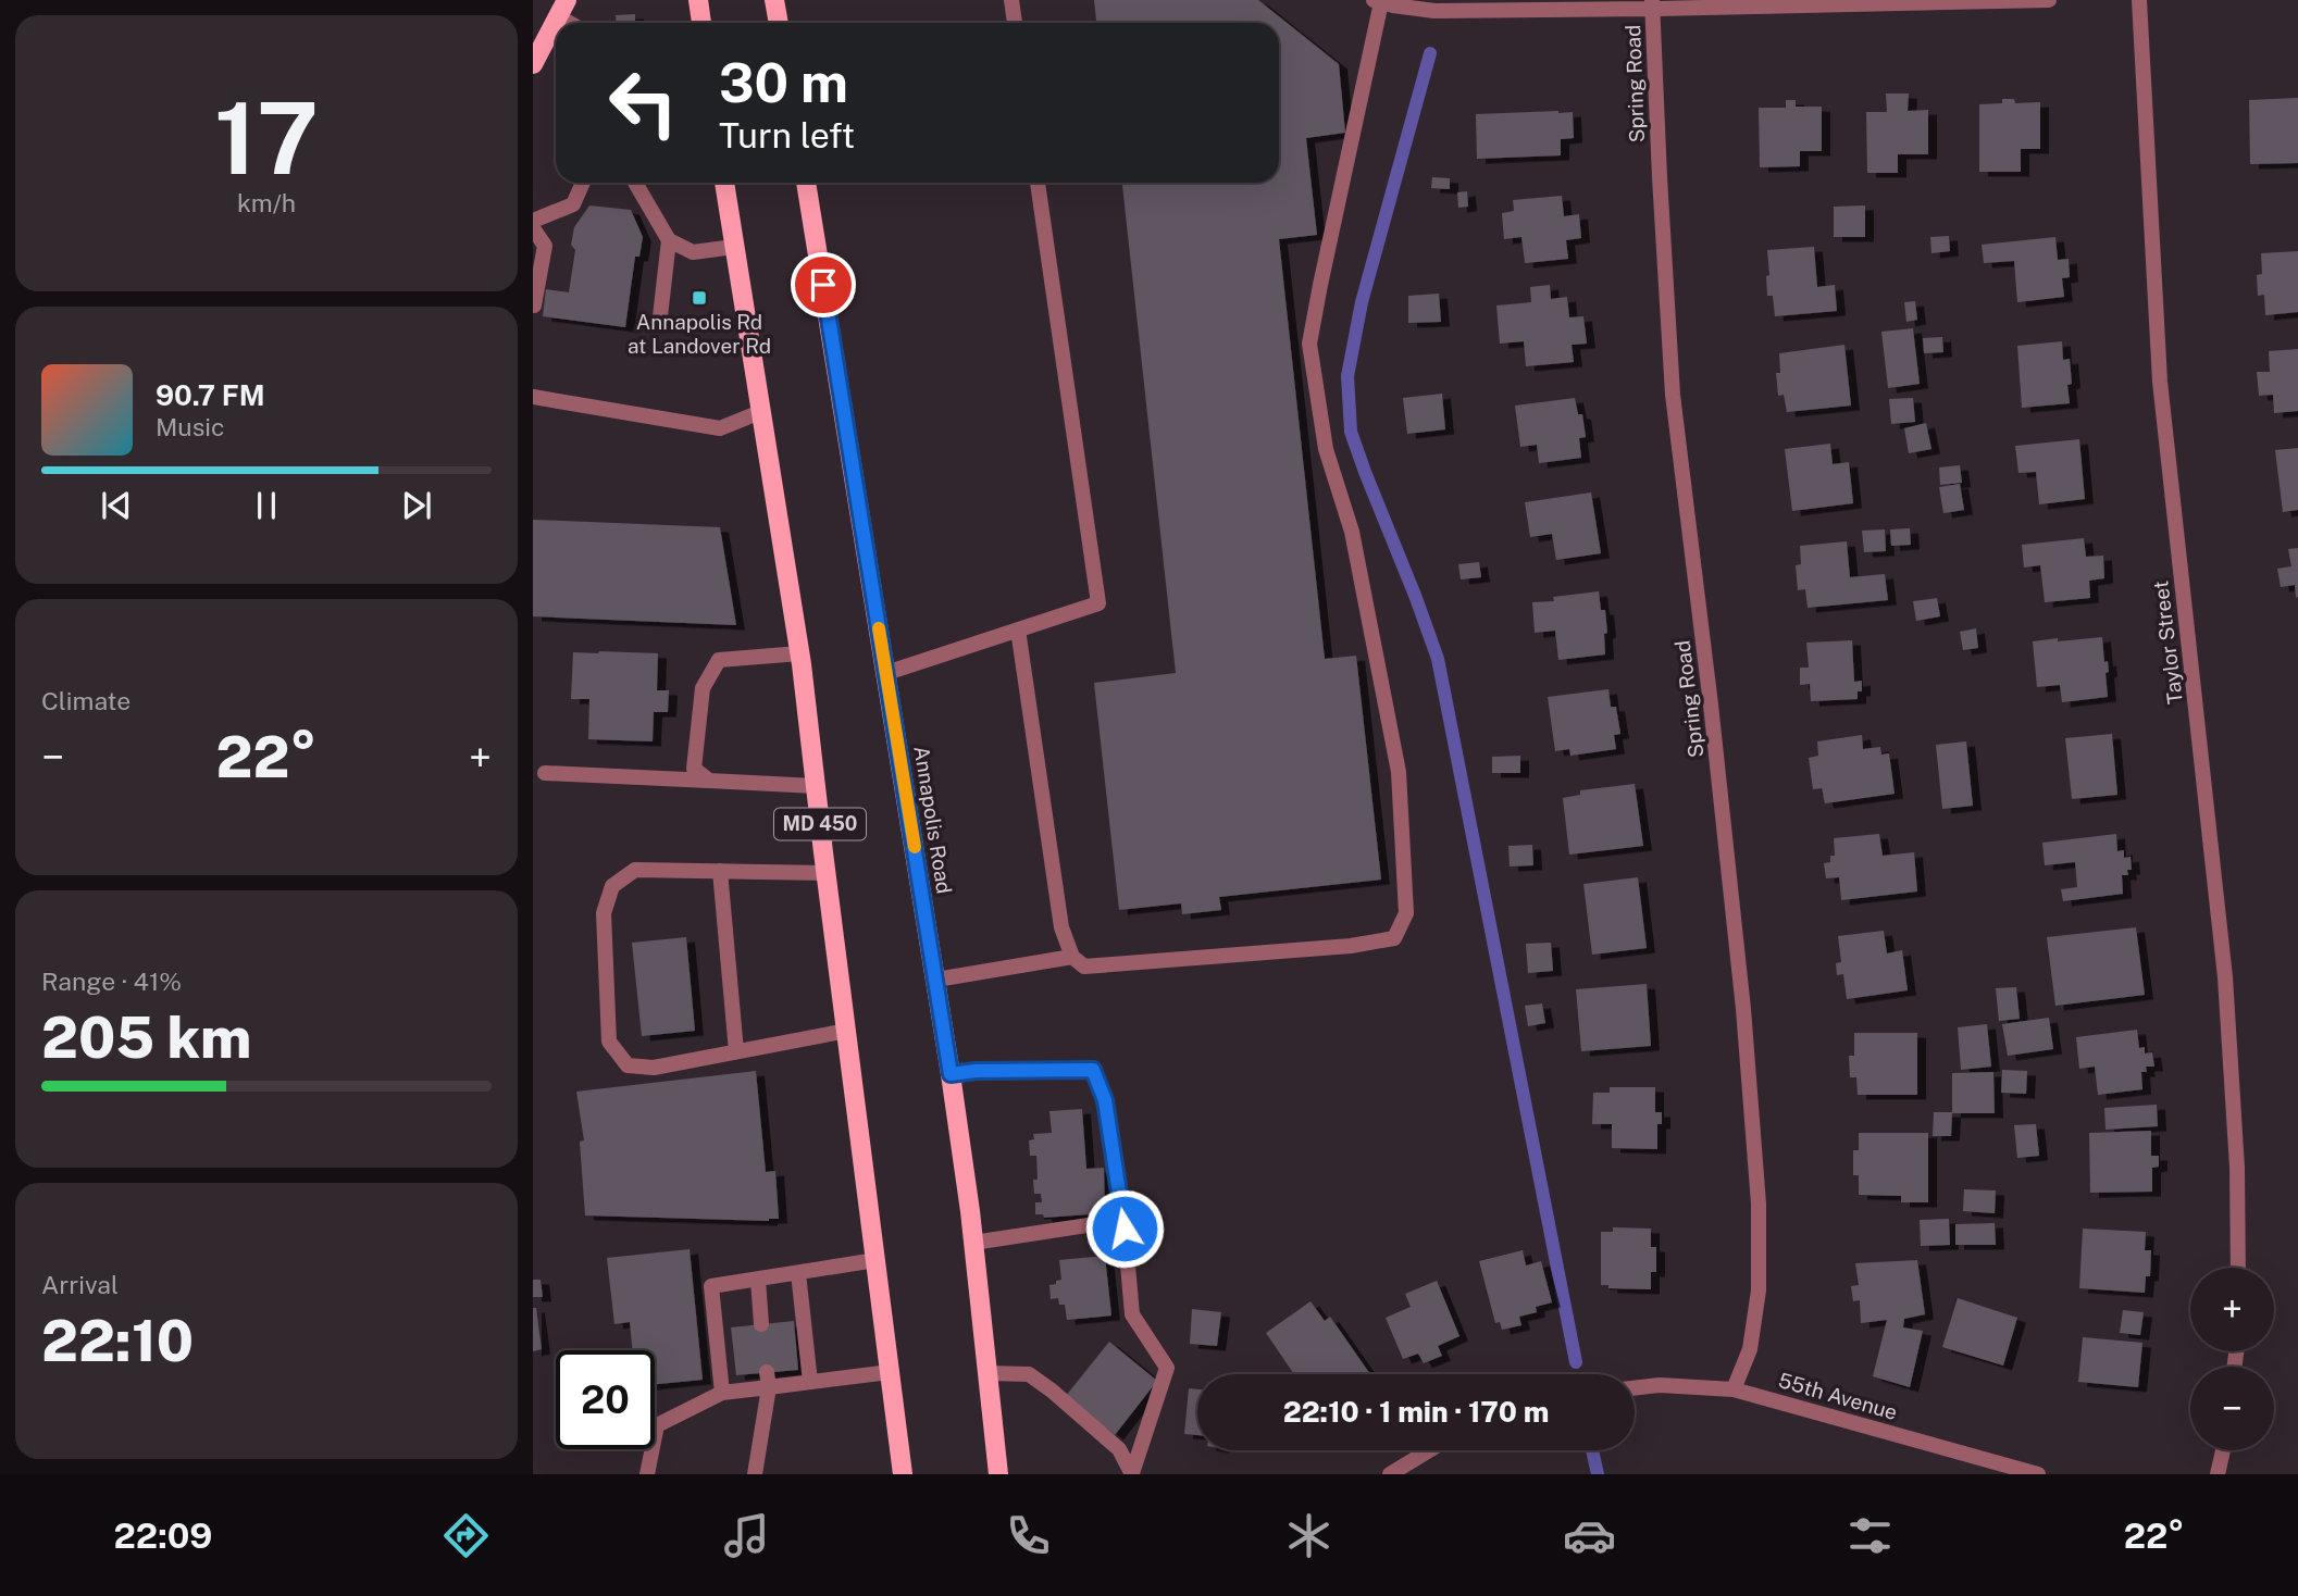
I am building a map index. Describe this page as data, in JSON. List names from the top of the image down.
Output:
{
  "streets": {
    "main road": ["Annapolis Road", "MD 450"],
    "street": ["Spring Road", "Taylor Street", "55th Avenue"]
  },
  "crossings": [
    ["Spring Road", "55th Avenue"]
  ],
  "places": {
    "transit": ["Annapolis Rd at Landover Rd"]
  },
  "page": {
    "tile": [
      ["17", "km/h"],
      "Climate",
      ["Range · 41%", "205 km"],
      ["Arrival", "22:10"]
    ],
    "turn": ["30 m", "Turn left"],
    "song": ["90.7 FM", "Music"],
    "heat": ["−", "22°", "+"],
    "map_buttons": ["+", "−"],
    "limit": "20",
    "trip": "22:10 · 1 min · 170 m",
    "tabs": ["22:09", "22°"]
  }
}
